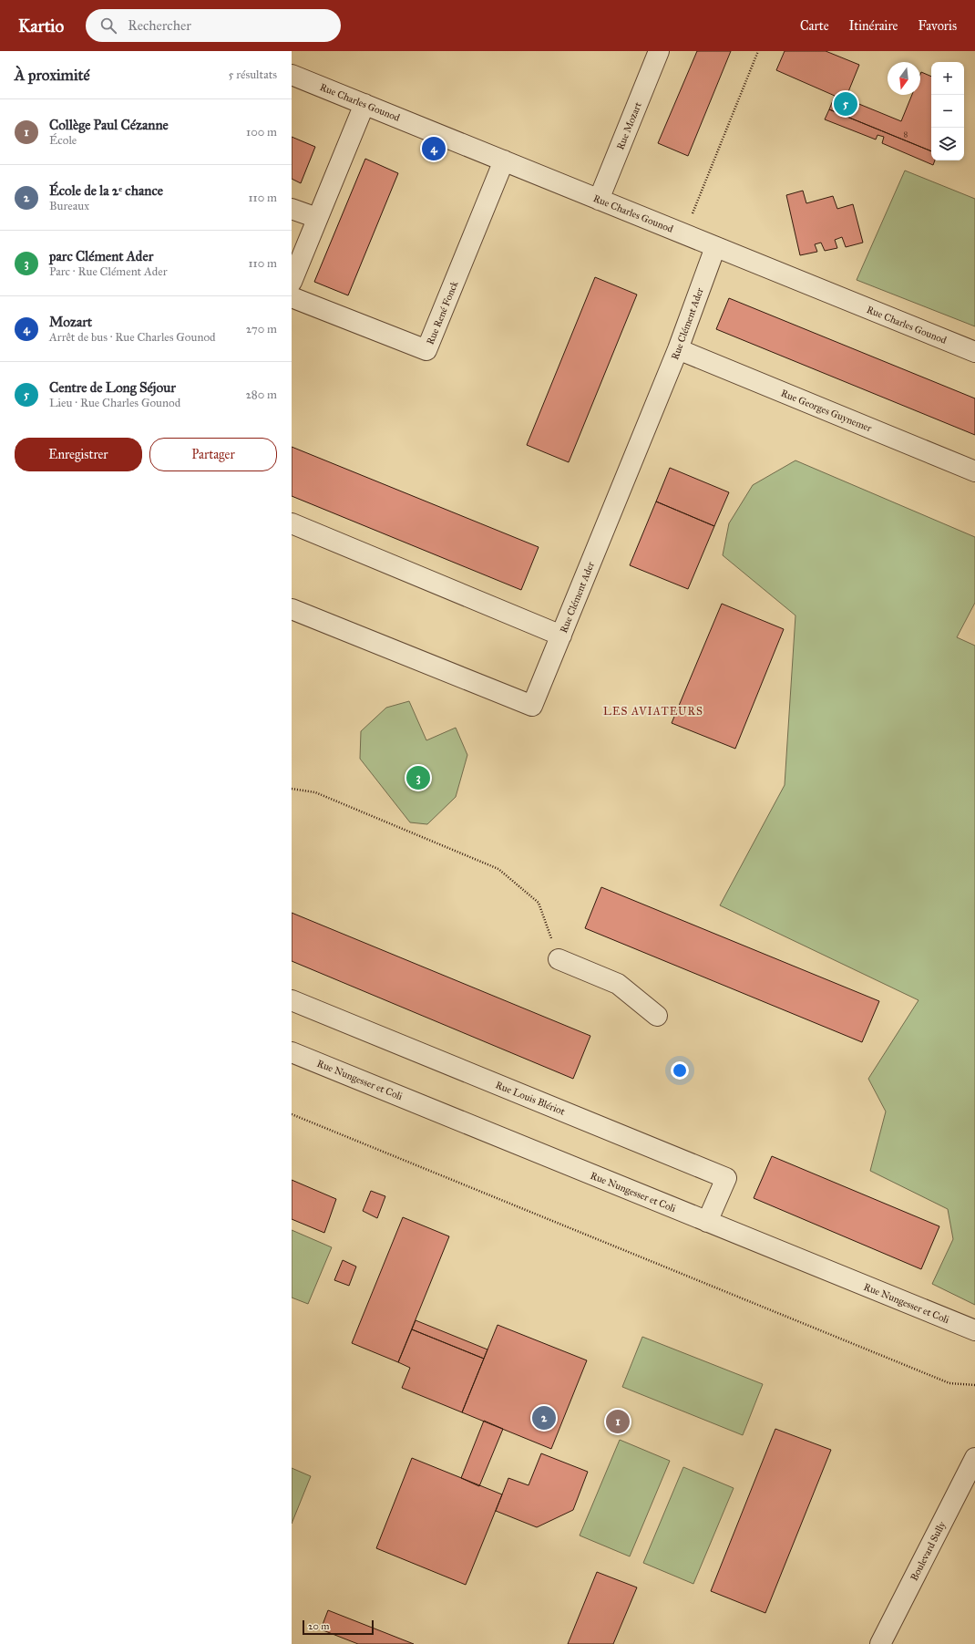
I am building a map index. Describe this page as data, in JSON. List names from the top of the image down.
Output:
{
  "streets": {
    "street": [
      "Rue Charles Gounod",
      "Rue Mozart",
      "Rue René Fonck",
      "Rue Clément Ader",
      "Rue Georges Guynemer",
      "Rue Nungesser et Coli",
      "Rue Louis Blériot",
      "Boulevard Sully"
    ]
  },
  "crossings": [
    ["Rue Charles Gounod", "Rue Mozart"],
    ["Rue Charles Gounod", "Rue René Fonck"],
    ["Rue Charles Gounod", "Rue Clément Ader"],
    ["Rue Clément Ader", "Rue Georges Guynemer"],
    ["Rue Nungesser et Coli", "Rue Louis Blériot"]
  ],
  "districts": ["LES AVIATEURS"],
  "house_numbers": ["8"],
  "scale_bar": "20 m",
  "north": "bottom",
  "page": {
    "header": "Kartio",
    "search": "Rechercher",
    "nav": ["Carte", "Itinéraire", "Favoris"],
    "heading": ["À proximité", "5 résultats"],
    "map_buttons": ["+", "−"],
    "pins": [
      "5",
      "4",
      "3",
      "2",
      "1"
    ],
    "list": [
      {
        "mark": "1",
        "name": "Collège Paul Cézanne",
        "note": "École",
        "value": "100 m"
      },
      {
        "mark": "2",
        "name": "École de la 2ᵉ chance",
        "note": "Bureaux",
        "value": "110 m"
      },
      {
        "mark": "3",
        "name": "parc Clément Ader",
        "note": "Parc · Rue Clément Ader",
        "value": "110 m"
      },
      {
        "mark": "4",
        "name": "Mozart",
        "note": "Arrêt de bus · Rue Charles Gounod",
        "value": "270 m"
      },
      {
        "mark": "5",
        "name": "Centre de Long Séjour",
        "note": "Lieu · Rue Charles Gounod",
        "value": "280 m"
      }
    ],
    "buttons": ["Enregistrer", "Partager"],
    "scale": "20 m"
  }
}
